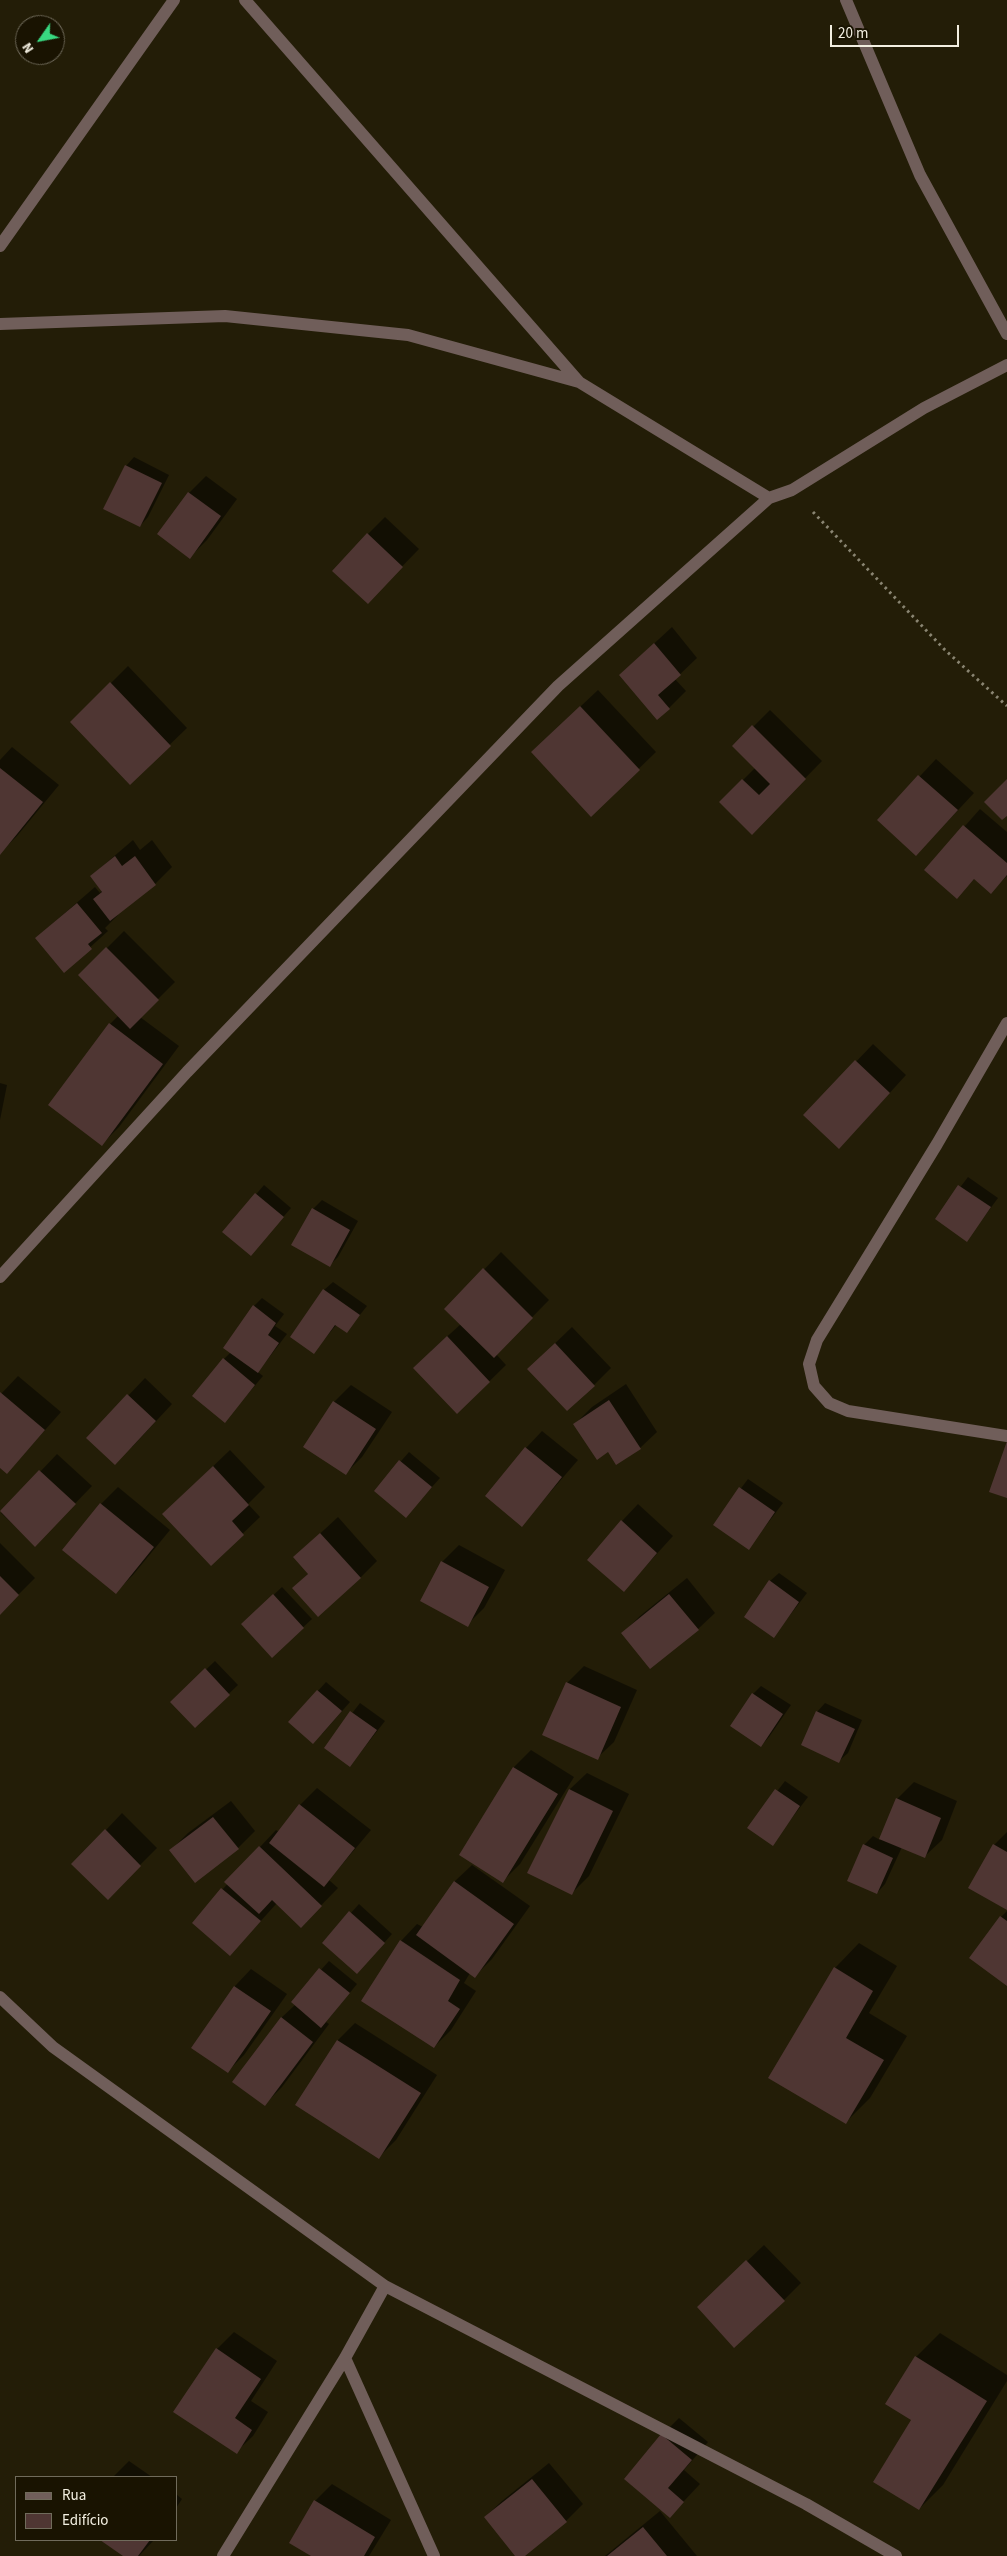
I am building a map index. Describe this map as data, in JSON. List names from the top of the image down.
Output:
{
  "legend": ["Rua", "Edifício"],
  "scale_bar": "20 m",
  "north": "bottom left"
}
